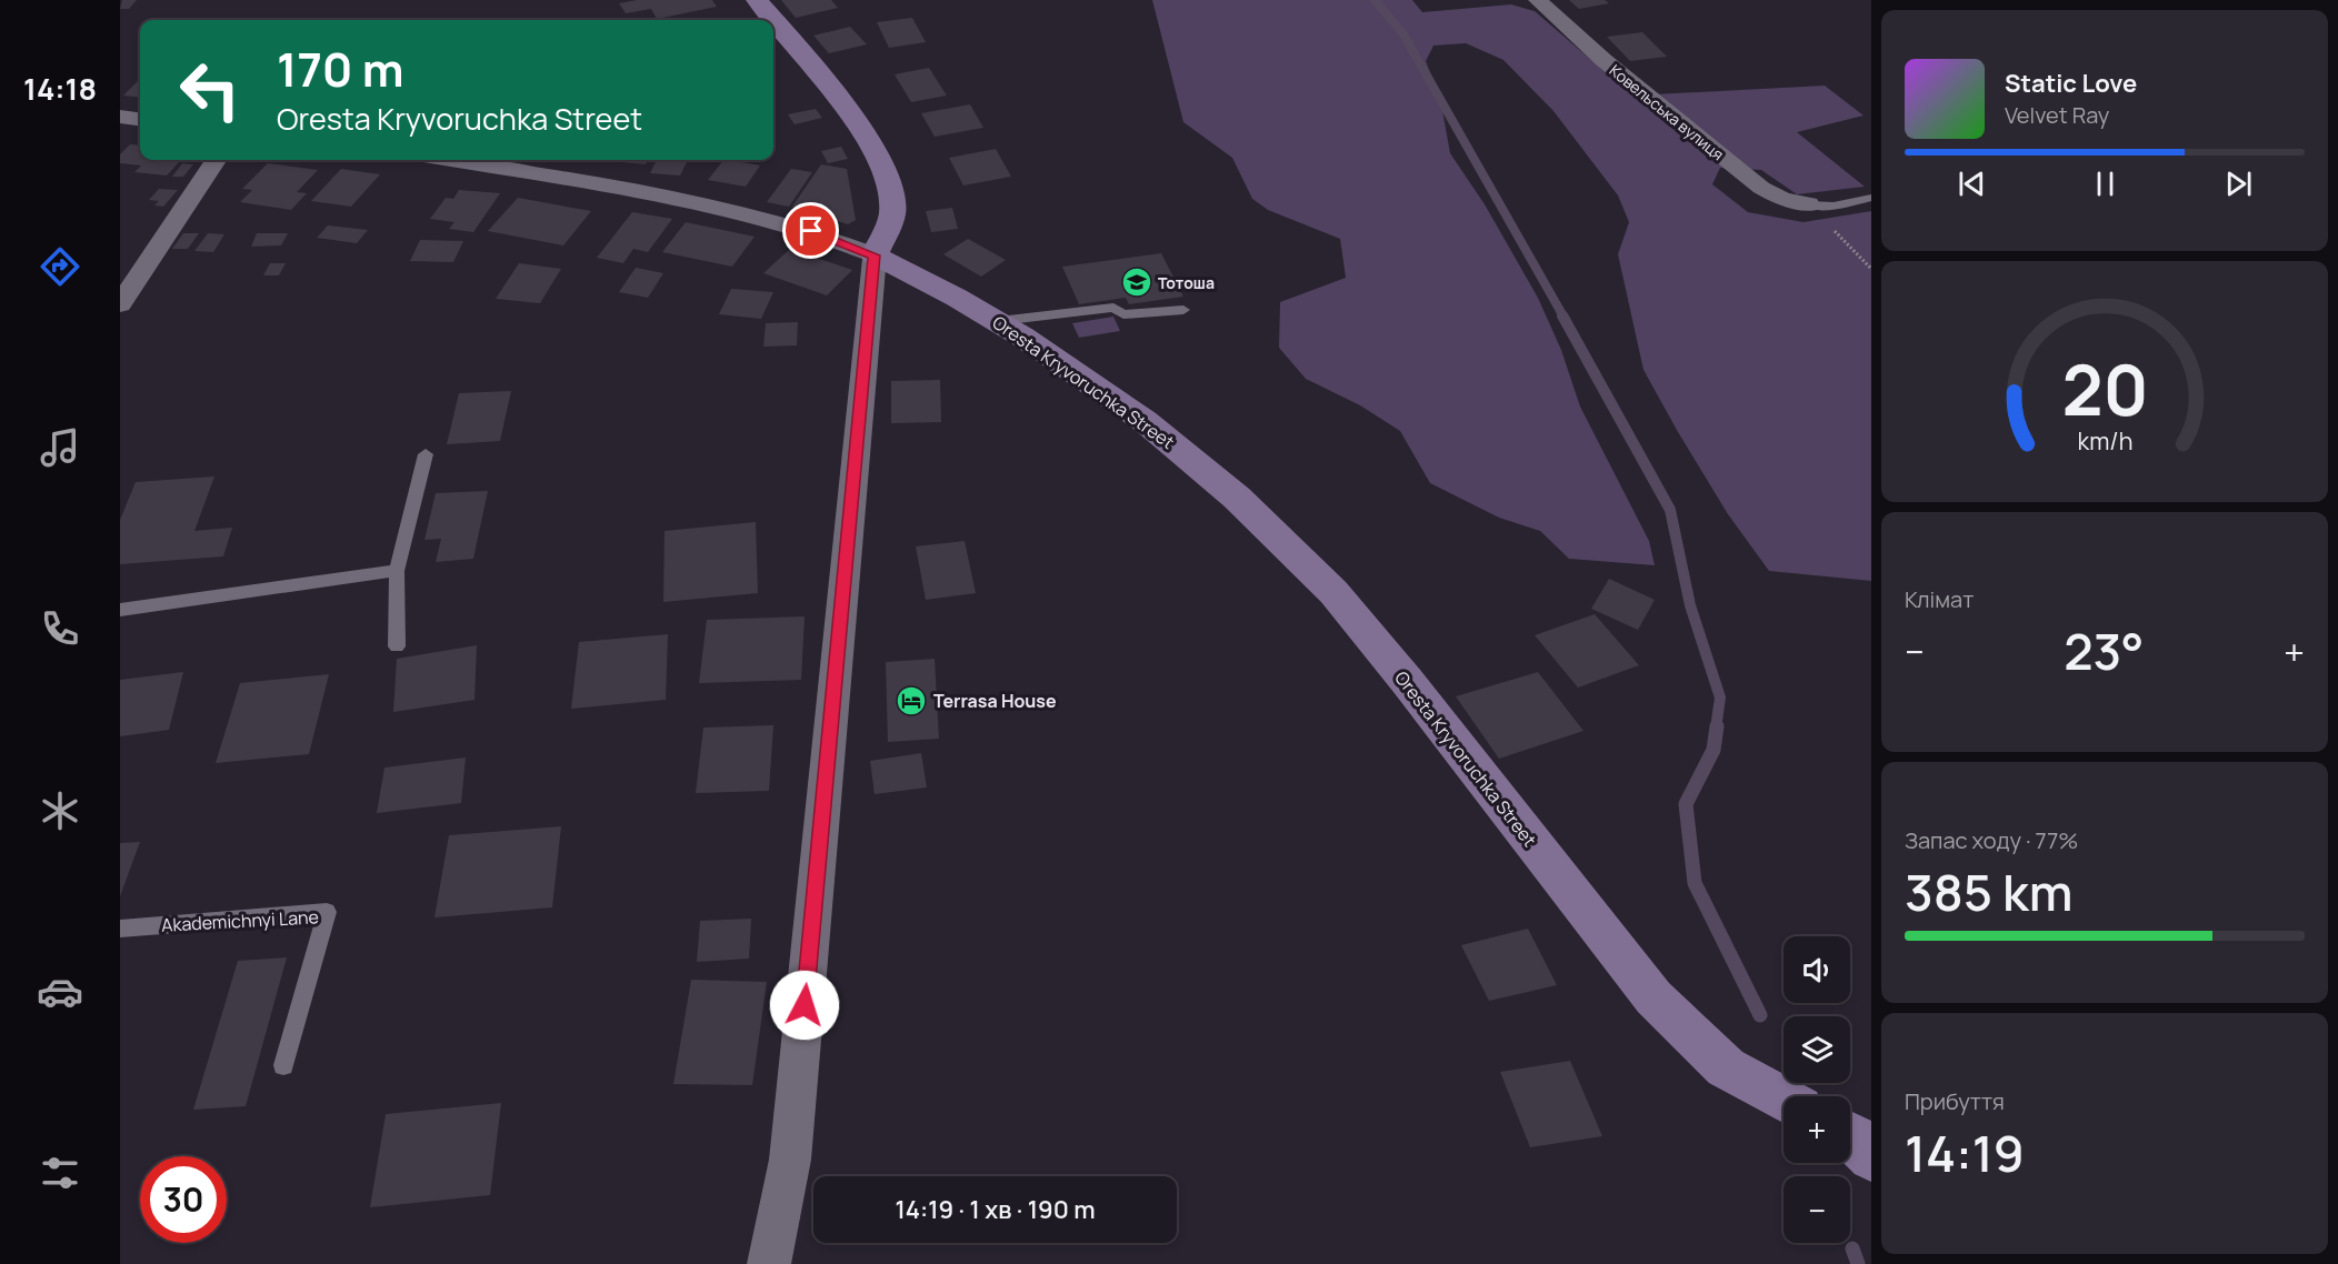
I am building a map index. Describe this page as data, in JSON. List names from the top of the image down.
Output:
{
  "streets": {
    "street": ["Ковельська вулиця", "Oresta Kryvoruchka Street"],
    "lane": ["Akademichnyi Lane"]
  },
  "places": {
    "school or university": ["Тотоша"],
    "hotel": ["Terrasa House"]
  },
  "page": {
    "tabs": "14:18",
    "turn": ["170 m", "Oresta Kryvoruchka Street"],
    "song": ["Static Love", "Velvet Ray"],
    "tile": [
      "Клімат",
      ["Запас ходу · 77%", "385 km"],
      ["Прибуття", "14:19"]
    ],
    "heat": ["−", "23°", "+"],
    "map_buttons": ["+", "−"],
    "limit": "30",
    "trip": "14:19 · 1 хв · 190 m",
    "gauge": ["20", "km/h"]
  }
}
